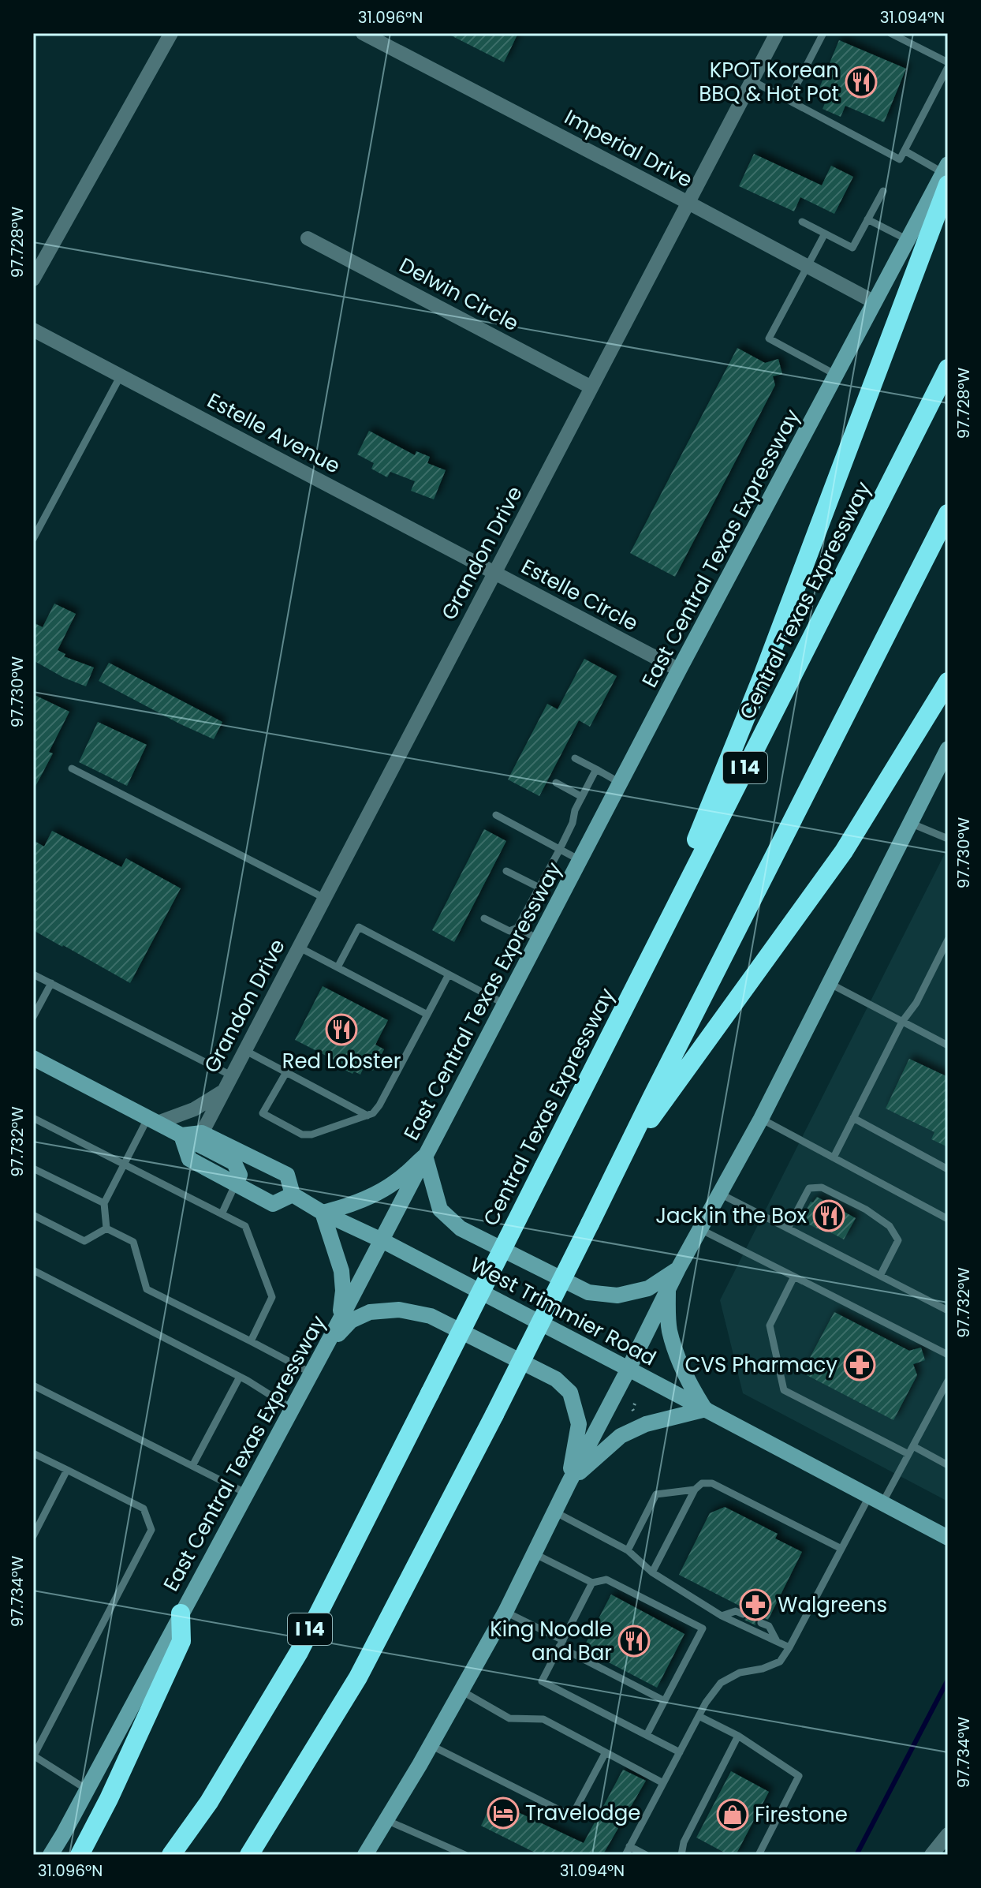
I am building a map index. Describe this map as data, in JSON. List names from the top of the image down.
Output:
{
  "streets": {
    "highway": ["Central Texas Expressway", "I 14"],
    "main road": ["East Central Texas Expressway", "West Trimmier Road"],
    "street": [
      "Imperial Drive",
      "Delwin Circle",
      "Estelle Avenue",
      "Grandon Drive",
      "Estelle Circle"
    ]
  },
  "crossings": [
    ["Imperial Drive", "East Central Texas Expressway"],
    ["Imperial Drive", "Grandon Drive"],
    ["Delwin Circle", "Grandon Drive"],
    ["Estelle Avenue", "Grandon Drive"],
    ["Estelle Avenue", "Estelle Circle"],
    ["East Central Texas Expressway", "Estelle Circle"],
    ["East Central Texas Expressway", "West Trimmier Road"],
    ["Grandon Drive", "Estelle Circle"],
    ["Grandon Drive", "West Trimmier Road"]
  ],
  "places": {
    "restaurant": [
      "KPOT Korean BBQ & Hot Pot",
      "Red Lobster",
      "Jack in the Box",
      "King Noodle and Bar"
    ],
    "pharmacy": ["CVS Pharmacy", "Walgreens"],
    "hotel": ["Travelodge"],
    "shop": ["Firestone"]
  },
  "coordinates": [
    "31.096°N",
    "31.094°N",
    "97.728°W",
    "97.730°W",
    "97.732°W",
    "97.734°W"
  ]
}
